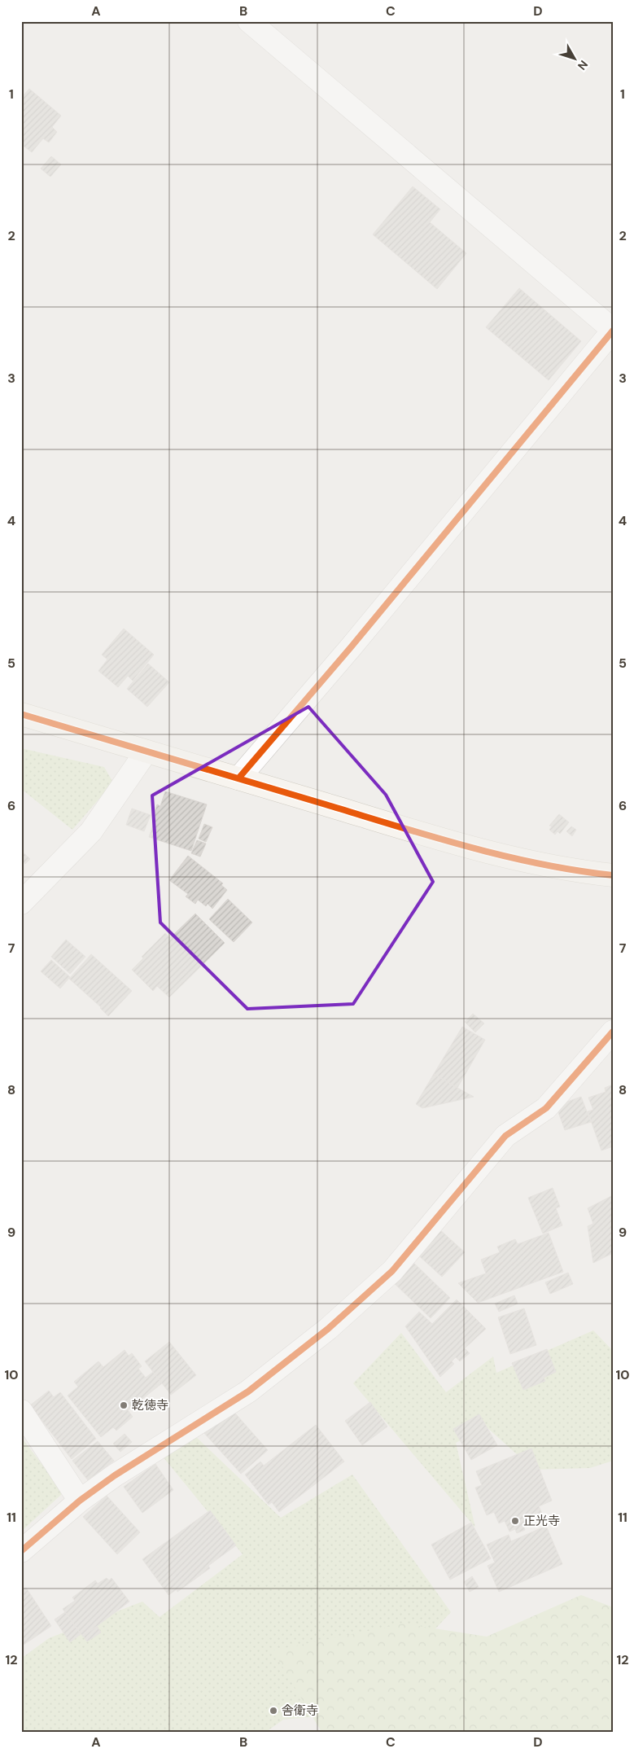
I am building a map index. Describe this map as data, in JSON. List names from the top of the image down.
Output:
{
  "places": ["乾徳寺", "正光寺", "舎衛寺"],
  "north": "bottom right",
  "grid": {
    "columns": [
      "A",
      "B",
      "C",
      "D"
    ],
    "rows": [
      "1",
      "2",
      "3",
      "4",
      "5",
      "6",
      "7",
      "8",
      "9",
      "10",
      "11",
      "12"
    ]
  }
}
